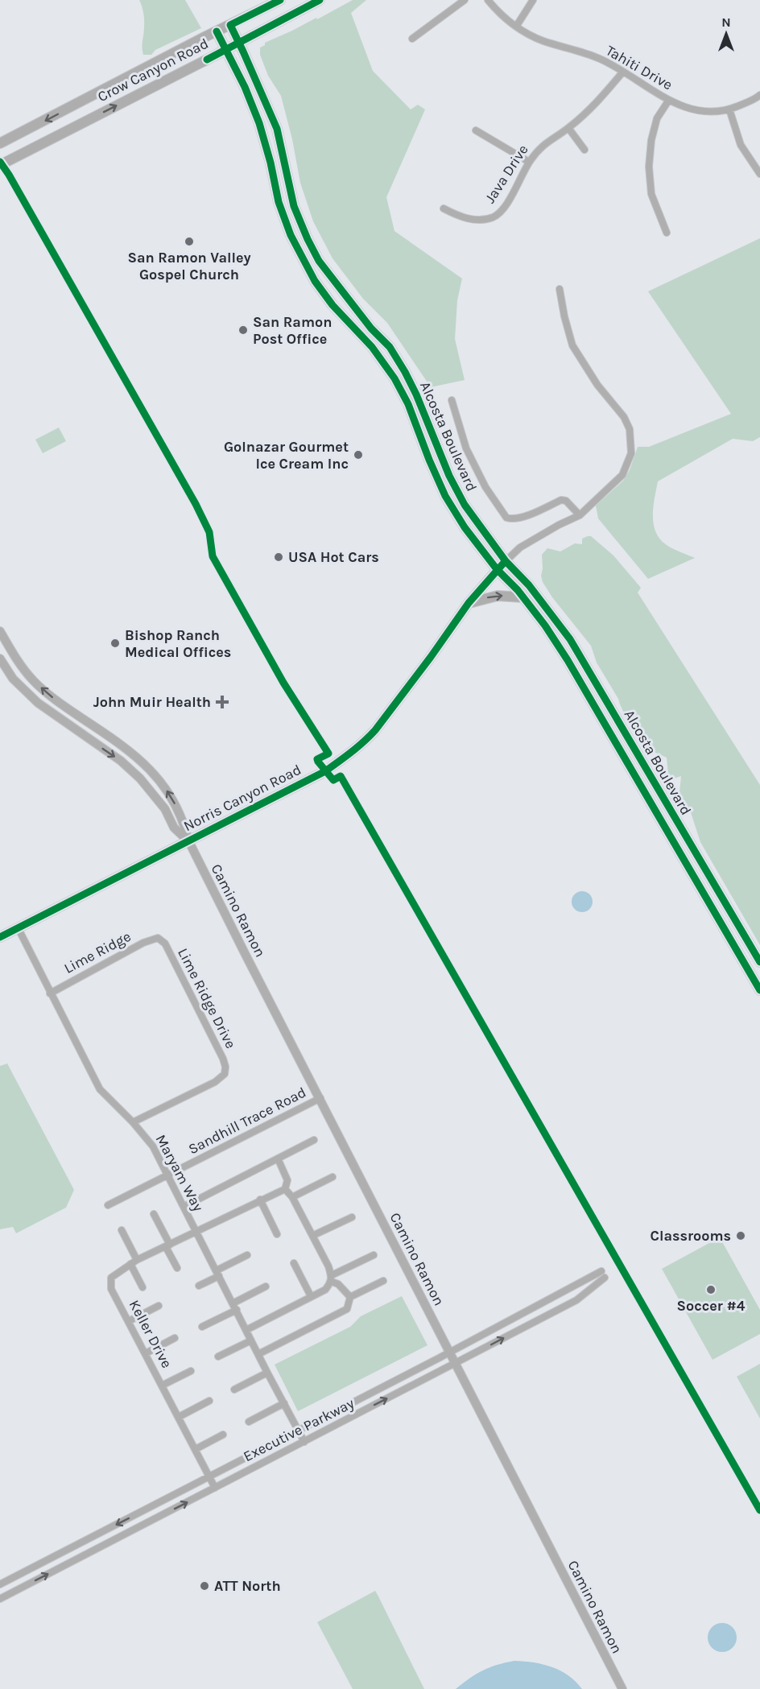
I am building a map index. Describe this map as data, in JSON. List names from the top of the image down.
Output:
{
  "streets": {
    "main road": ["Crow Canyon Road", "Alcosta Boulevard", "Norris Canyon Road"],
    "street": [
      "Tahiti Drive",
      "Java Drive",
      "Camino Ramon",
      "Lime Ridge",
      "Lime Ridge Drive",
      "Sandhill Trace Road",
      "Maryam Way",
      "Keller Drive",
      "Executive Parkway"
    ]
  },
  "crossings": [
    ["Tahiti Drive", "Java Drive"],
    ["Crow Canyon Road", "Alcosta Boulevard"],
    ["Alcosta Boulevard", "Norris Canyon Road"],
    ["Norris Canyon Road", "Camino Ramon"],
    ["Norris Canyon Road", "Maryam Way"],
    ["Camino Ramon", "Sandhill Trace Road"],
    ["Camino Ramon", "Executive Parkway"],
    ["Lime Ridge", "Lime Ridge Drive"],
    ["Lime Ridge", "Maryam Way"],
    ["Lime Ridge Drive", "Maryam Way"],
    ["Sandhill Trace Road", "Maryam Way"],
    ["Maryam Way", "Keller Drive"],
    ["Maryam Way", "Executive Parkway"],
    ["Keller Drive", "Executive Parkway"]
  ],
  "places": {
    "other": [
      "San Ramon Valley Gospel Church",
      "San Ramon Post Office",
      "Golnazar Gourmet Ice Cream Inc",
      "USA Hot Cars",
      "Bishop Ranch Medical Offices",
      "Classrooms",
      "Soccer #4",
      "ATT North"
    ],
    "health": ["John Muir Health"]
  },
  "north": "top"
}
